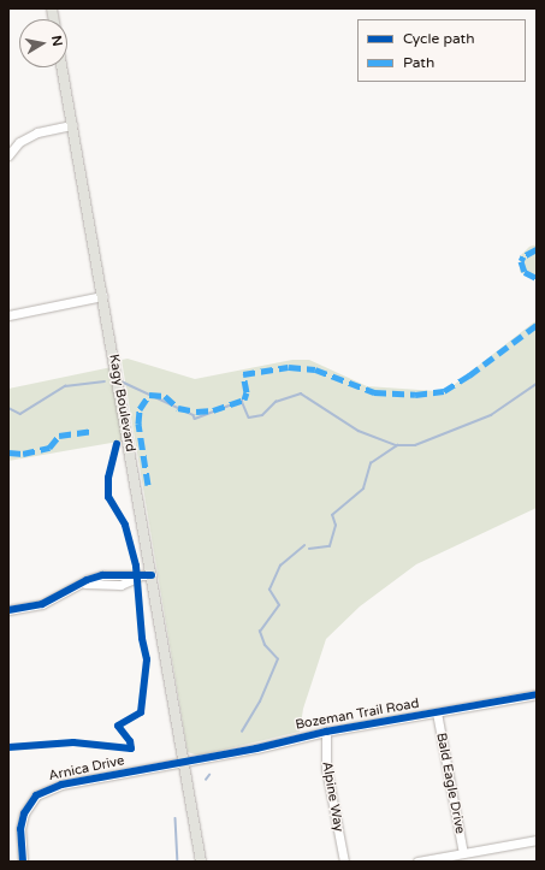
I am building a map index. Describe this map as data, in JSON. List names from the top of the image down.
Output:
{
  "streets": {
    "main road": ["Kagy Boulevard"],
    "street": [
      "Bozeman Trail Road",
      "Arnica Drive",
      "Bald Eagle Drive",
      "Alpine Way"
    ]
  },
  "crossings": [
    ["Kagy Boulevard", "Bozeman Trail Road"],
    ["Kagy Boulevard", "Arnica Drive"],
    ["Bozeman Trail Road", "Arnica Drive"],
    ["Bozeman Trail Road", "Bald Eagle Drive"],
    ["Bozeman Trail Road", "Alpine Way"]
  ],
  "legend": ["Cycle path", "Path"],
  "north": "right"
}
